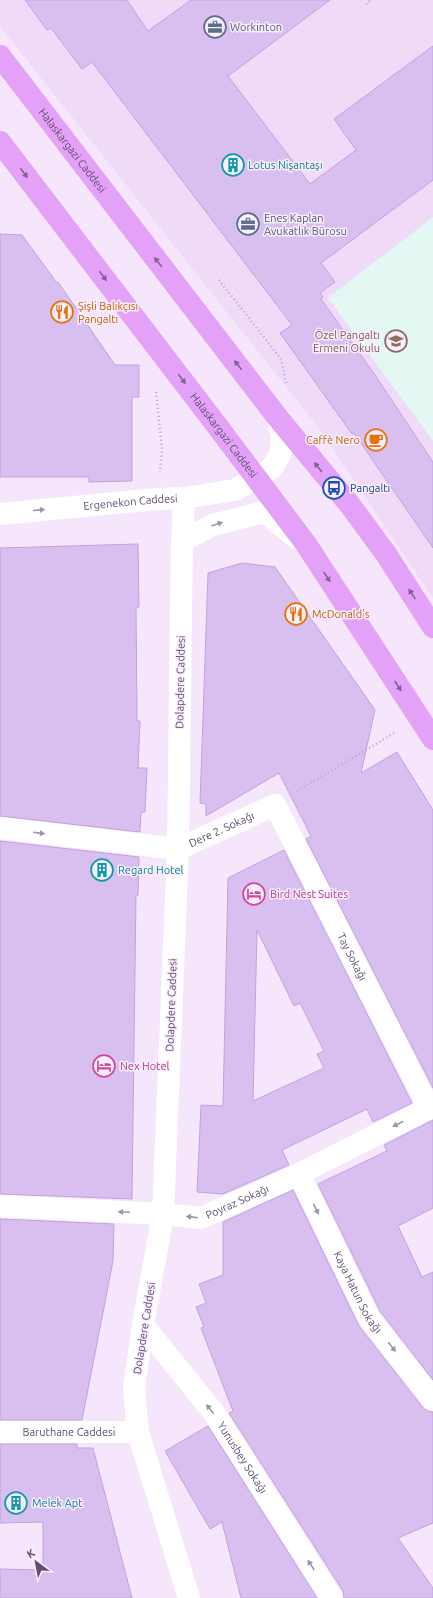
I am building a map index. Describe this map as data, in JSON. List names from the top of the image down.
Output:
{
  "streets": {
    "main road": ["Halaskargazi Caddesi"],
    "street": [
      "Ergenekon Caddesi",
      "Dolapdere Caddesi",
      "Dere 2. Sokağı",
      "Tay Sokağı",
      "Poyraz Sokağı",
      "Kaya Hatun Sokağı",
      "Baruthane Caddesi",
      "Yunusbey Sokağı"
    ]
  },
  "crossings": [
    ["Halaskargazi Caddesi", "Ergenekon Caddesi"],
    ["Ergenekon Caddesi", "Dolapdere Caddesi"],
    ["Dolapdere Caddesi", "Dere 2. Sokağı"],
    ["Dolapdere Caddesi", "Poyraz Sokağı"],
    ["Dolapdere Caddesi", "Baruthane Caddesi"],
    ["Dolapdere Caddesi", "Yunusbey Sokağı"],
    ["Dere 2. Sokağı", "Tay Sokağı"],
    ["Tay Sokağı", "Poyraz Sokağı"],
    ["Poyraz Sokağı", "Kaya Hatun Sokağı"]
  ],
  "one_way": [
    "Ergenekon Caddesi",
    "Dere 2. Sokağı",
    "Poyraz Sokağı",
    "Kaya Hatun Sokağı",
    "Yunusbey Sokağı"
  ],
  "places": {
    "office": ["Workinton", "Enes Kaplan Avukatlık Bürosu"],
    "building": ["Lotus Nişantaşı", "Regard Hotel", "Melek Apt"],
    "restaurant": ["Şişli Balıkçısı Pangaltı", "McDonald's"],
    "school or university": ["Özel Pangaltı Ermeni Okulu"],
    "cafe": ["Caffè Nero"],
    "bus stop": ["Pangaltı"],
    "hotel": ["Bird Nest Suites", "Nex Hotel"]
  },
  "north": "top left"
}
